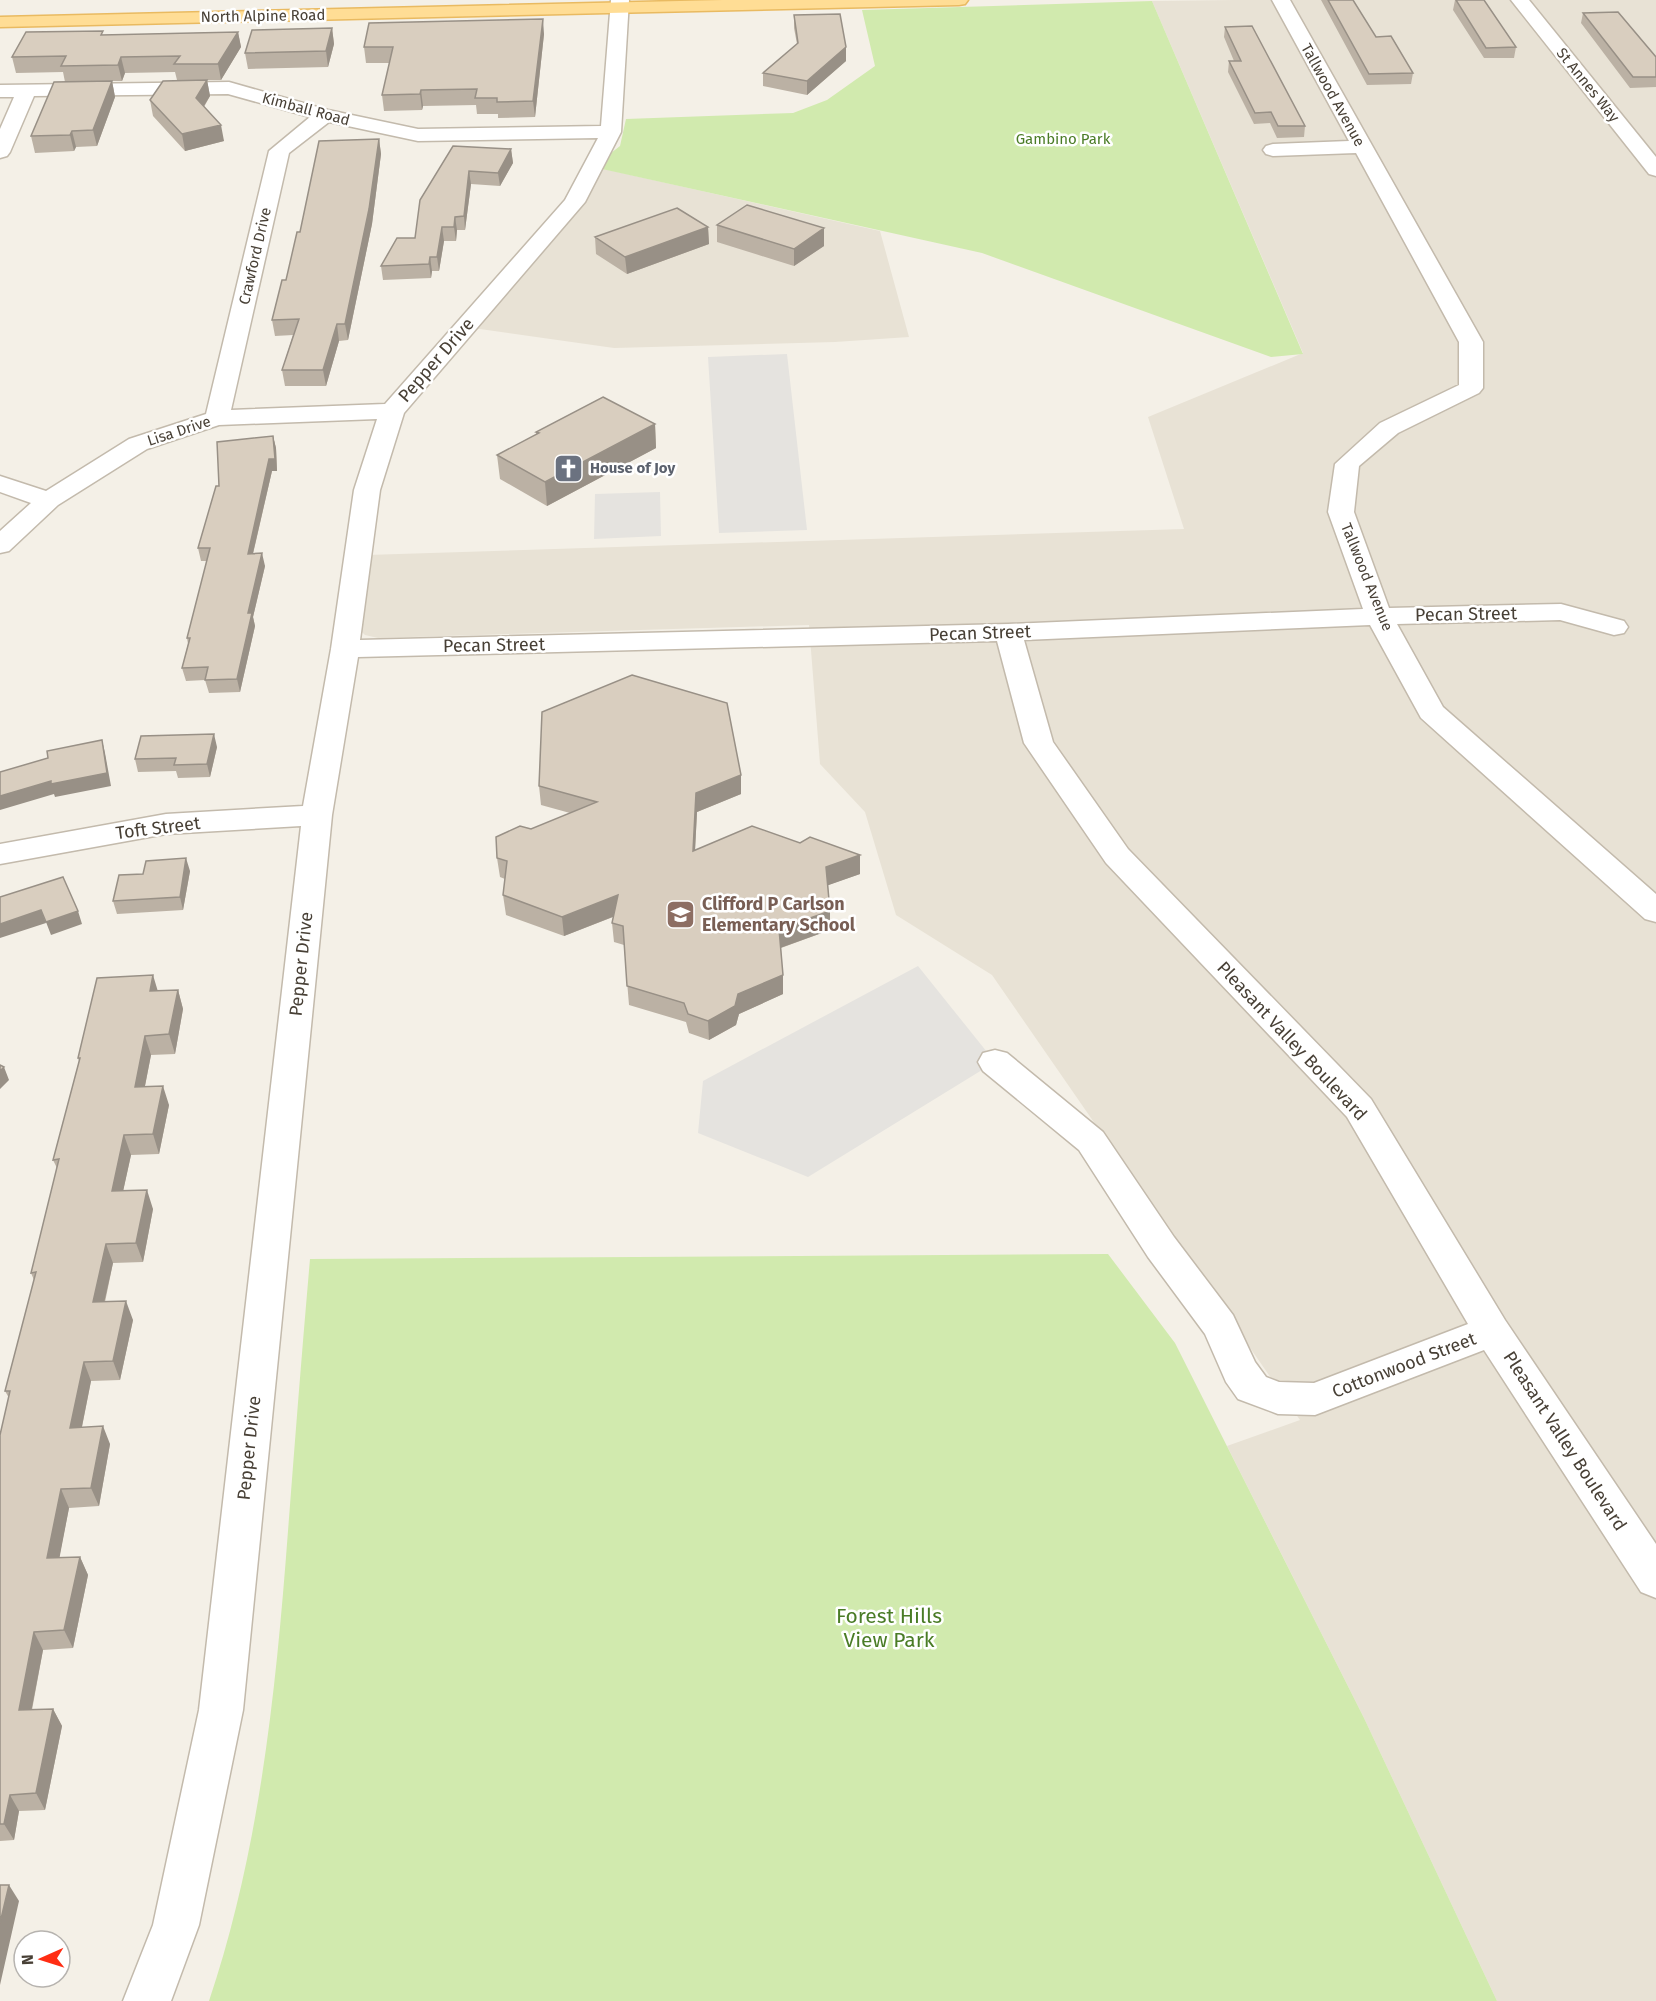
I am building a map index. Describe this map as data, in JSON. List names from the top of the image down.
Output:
{
  "streets": {
    "main road": ["North Alpine Road"],
    "street": [
      "St Annes Way",
      "Tallwood Avenue",
      "Kimball Road",
      "Crawford Drive",
      "Pepper Drive",
      "Lisa Drive",
      "Pecan Street",
      "Toft Street",
      "Pleasant Valley Boulevard",
      "Cottonwood Street"
    ]
  },
  "crossings": [
    ["North Alpine Road", "Pepper Drive"],
    ["Tallwood Avenue", "Pecan Street"],
    ["Kimball Road", "Crawford Drive"],
    ["Kimball Road", "Pepper Drive"],
    ["Crawford Drive", "Lisa Drive"],
    ["Pepper Drive", "Lisa Drive"],
    ["Pepper Drive", "Pecan Street"],
    ["Pepper Drive", "Toft Street"],
    ["Pecan Street", "Pleasant Valley Boulevard"],
    ["Pleasant Valley Boulevard", "Cottonwood Street"]
  ],
  "parks": ["Gambino Park", "Forest Hills View Park"],
  "places": {
    "church": ["House of Joy"],
    "school or university": ["Clifford P Carlson Elementary School"]
  },
  "north": "left"
}
